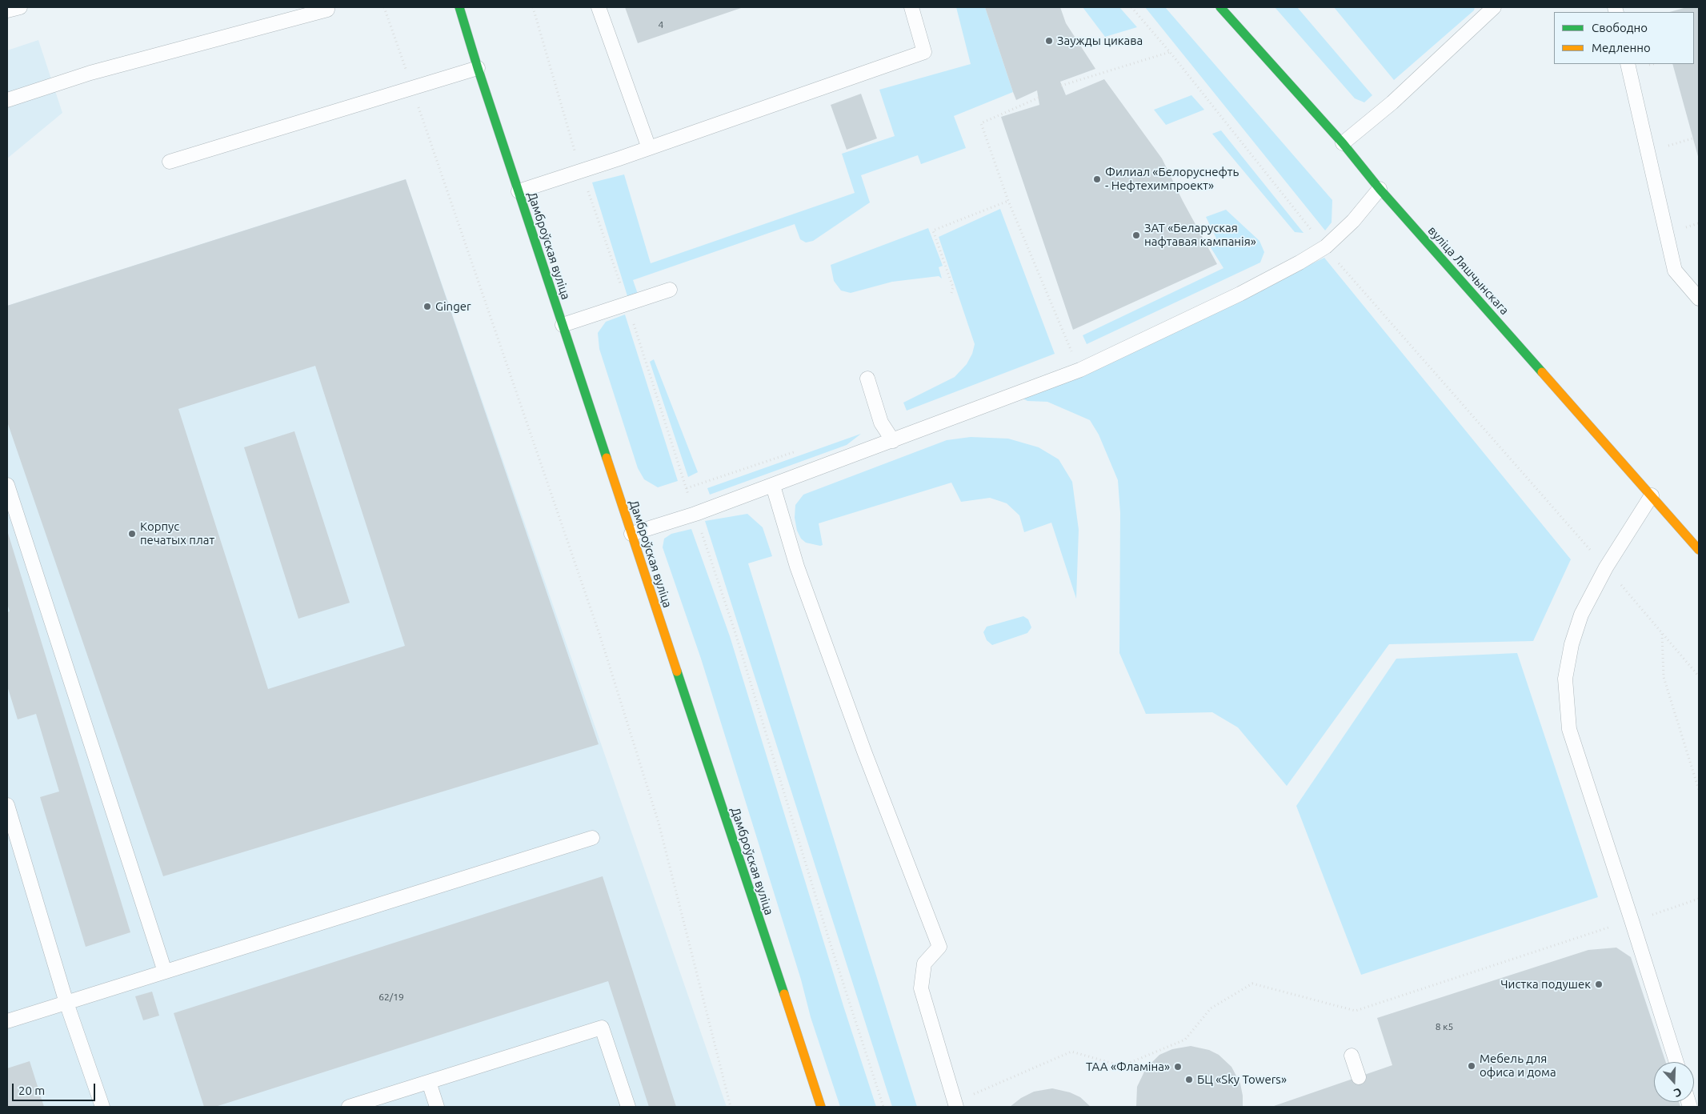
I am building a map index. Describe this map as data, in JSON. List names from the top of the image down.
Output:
{
  "streets": {
    "street": ["Дамброўская вуліца", "вуліца Ляшчынскага"]
  },
  "places": [
    "Заужды цикава",
    "Филиал «Белоруснефть - Нефтехимпроект»",
    "ЗАТ «Беларуская нафтавая кампанія»",
    "Ginger",
    "Корпус печатых плат",
    "Чистка подушек",
    "Мебель для офиса и дома",
    "ТАА «Фламіна»",
    "БЦ «Sky Towers»"
  ],
  "house_numbers": ["4", "62/19", "8 к5"],
  "legend": ["Свободно", "Медленно"],
  "scale_bar": "20 m",
  "north": "bottom"
}
